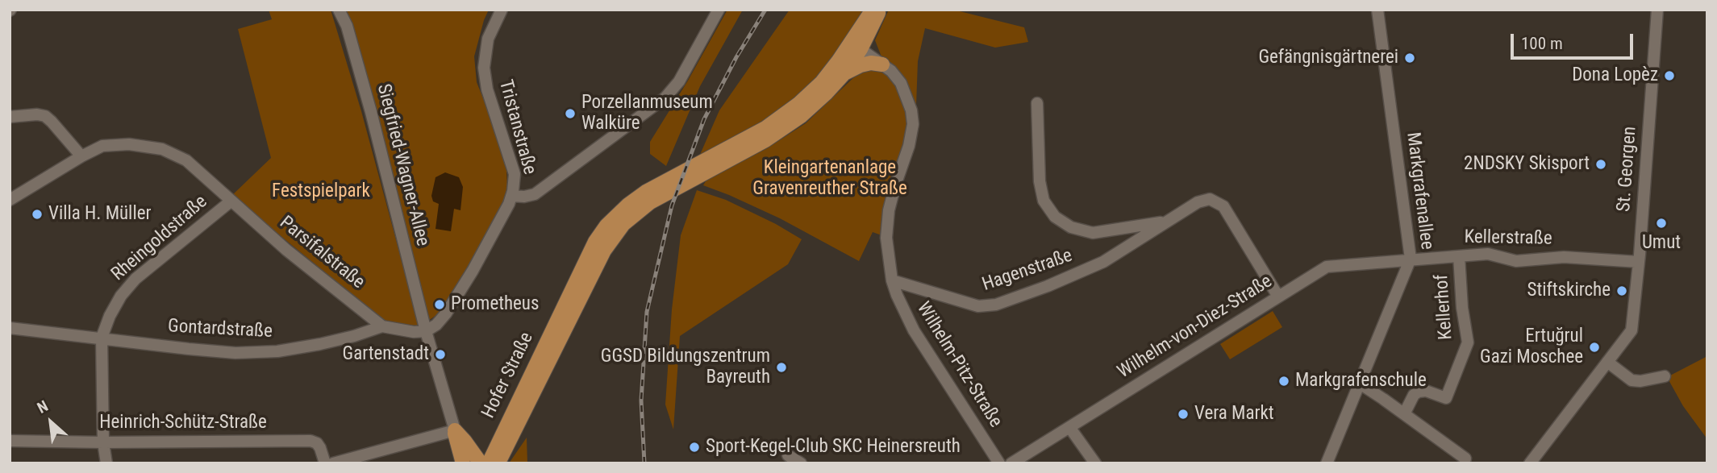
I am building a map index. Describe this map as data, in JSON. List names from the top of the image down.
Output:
{
  "streets": {
    "main road": ["Hofer Straße"],
    "street": [
      "Tristanstraße",
      "Siegfried-Wagner-Allee",
      "St. Georgen",
      "Markgrafenallee",
      "Rheingoldstraße",
      "Kellerstraße",
      "Parsifalstraße",
      "Hagenstraße",
      "Kellerhof",
      "Wilhelm-von-Diez-Straße",
      "Gontardstraße",
      "Wilhelm-Pitz-Straße",
      "Heinrich-Schütz-Straße"
    ]
  },
  "crossings": [
    ["Tristanstraße", "Siegfried-Wagner-Allee"],
    ["Tristanstraße", "Gontardstraße"],
    ["Siegfried-Wagner-Allee", "Gontardstraße"],
    ["St. Georgen", "Kellerstraße"],
    ["Markgrafenallee", "Kellerstraße"],
    ["Markgrafenallee", "Wilhelm-von-Diez-Straße"],
    ["Rheingoldstraße", "Parsifalstraße"],
    ["Rheingoldstraße", "Gontardstraße"],
    ["Kellerstraße", "Kellerhof"],
    ["Kellerstraße", "Wilhelm-von-Diez-Straße"],
    ["Parsifalstraße", "Gontardstraße"],
    ["Hagenstraße", "Wilhelm-von-Diez-Straße"],
    ["Hagenstraße", "Wilhelm-Pitz-Straße"],
    ["Wilhelm-Pitz-Straße", "Hofer Straße"]
  ],
  "parks": ["Kleingartenanlage Gravenreuther Straße", "Festspielpark"],
  "places": [
    "Gefängnisgärtnerei",
    "Dona Lopèz",
    "Porzellanmuseum Walküre",
    "2NDSKY Skisport",
    "Villa H. Müller",
    "Umut",
    "Stiftskirche",
    "Prometheus",
    "Ertuğrul Gazi Moschee",
    "Gartenstadt",
    "GGSD Bildungszentrum Bayreuth",
    "Markgrafenschule",
    "Vera Markt",
    "Sport-Kegel-Club SKC Heinersreuth"
  ],
  "scale_bar": "100 m",
  "north": "top left"
}
